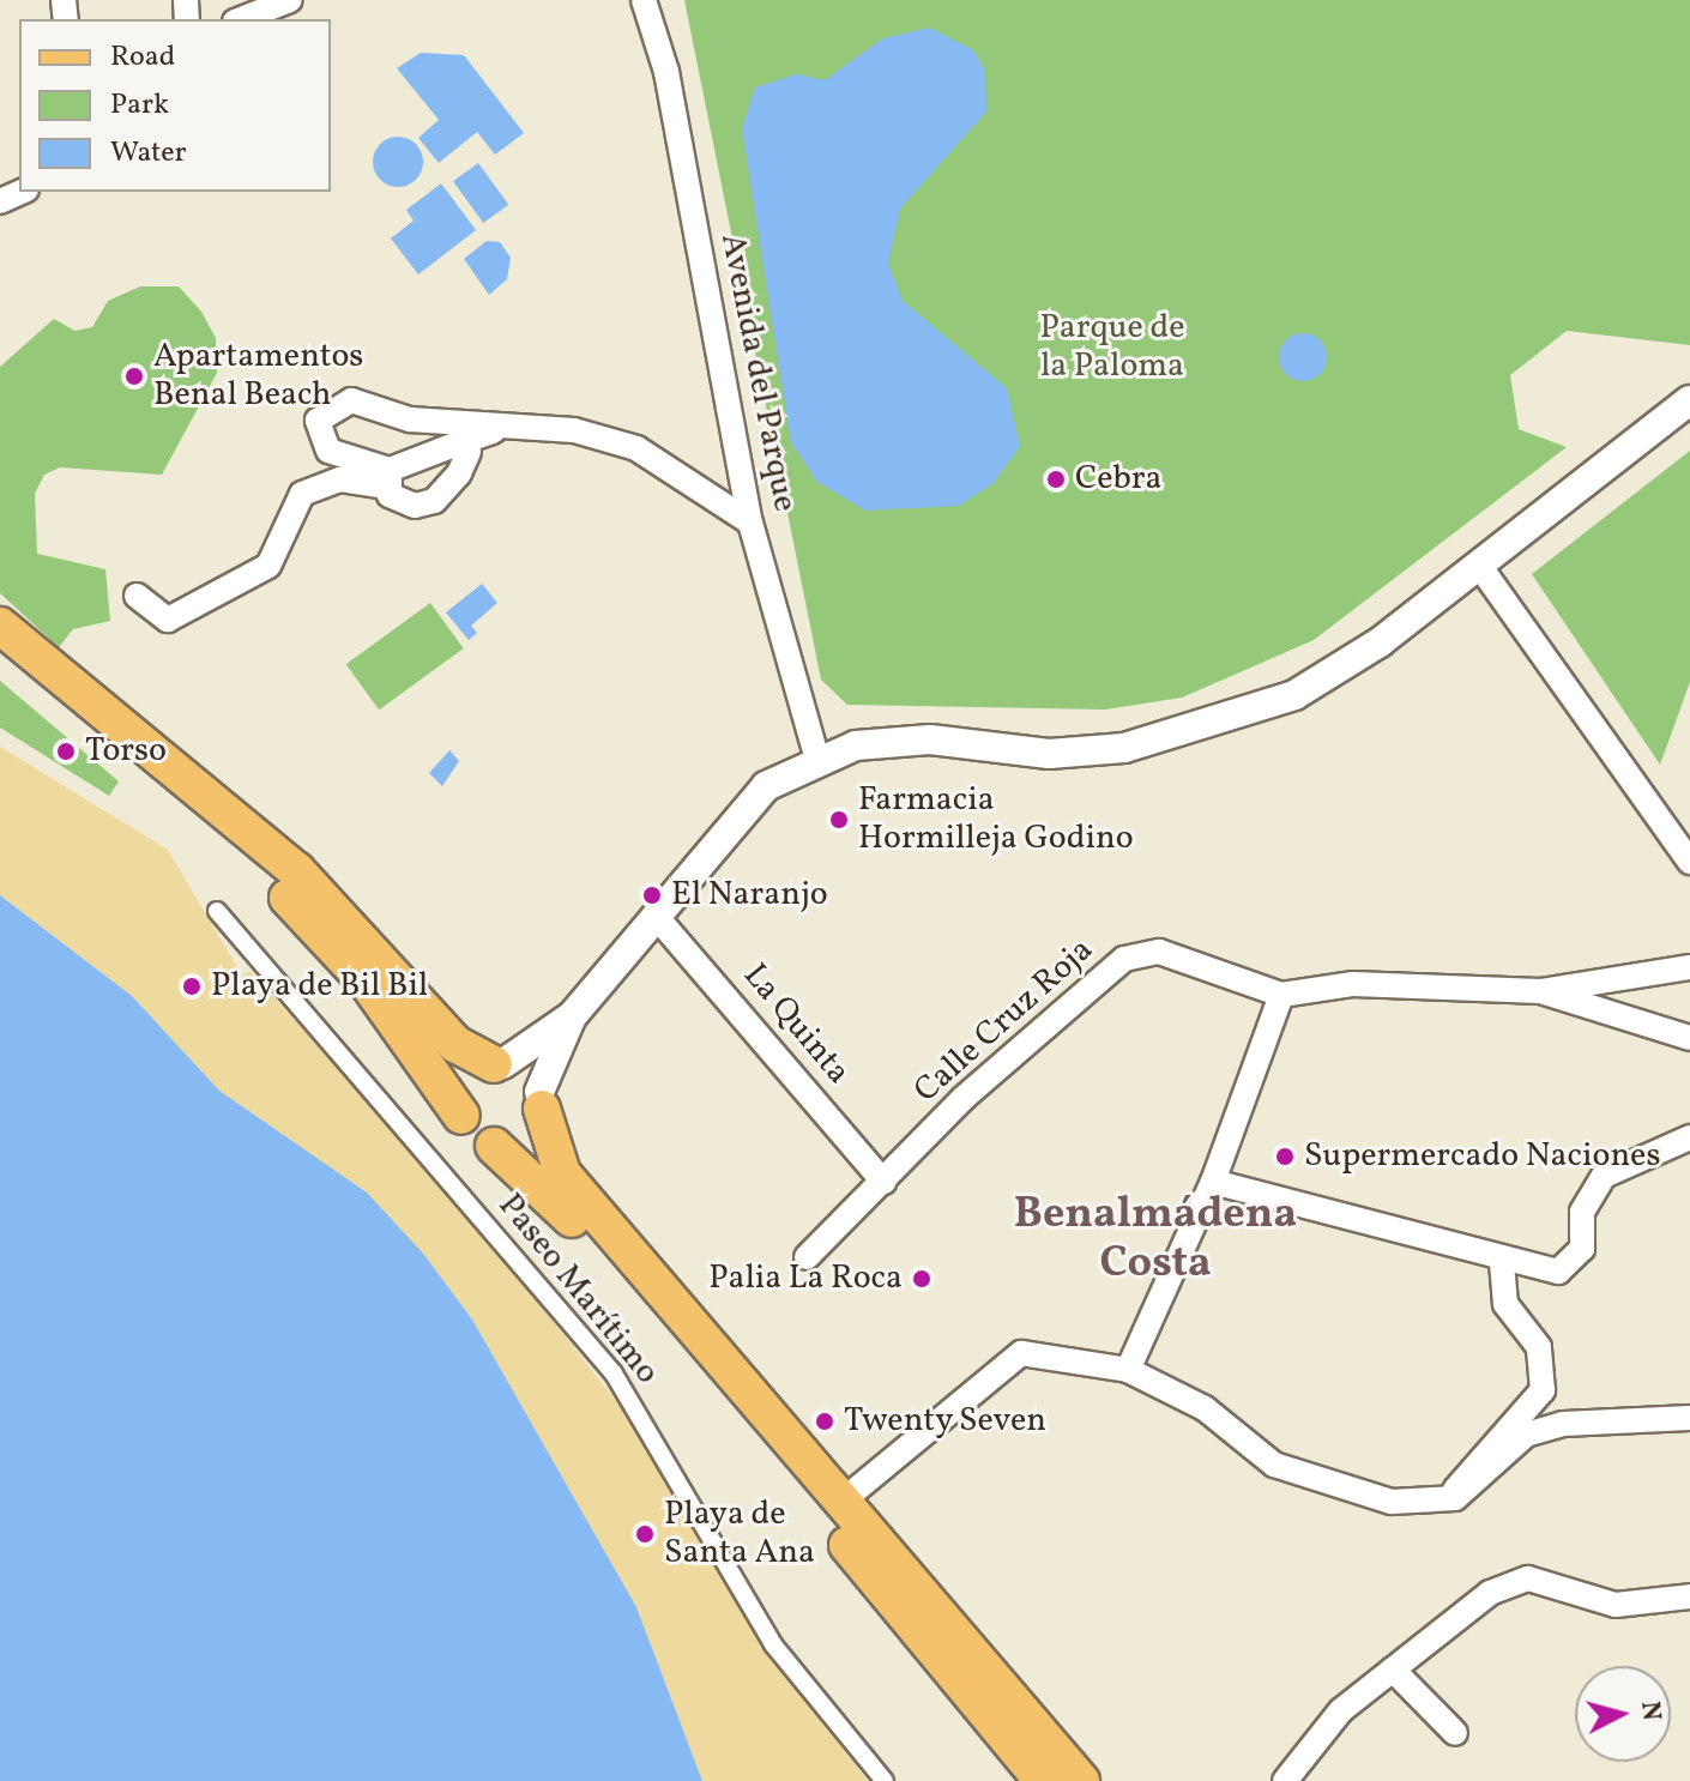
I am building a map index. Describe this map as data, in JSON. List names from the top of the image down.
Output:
{
  "streets": {
    "street": [
      "Avenida del Parque",
      "Calle Cruz Roja",
      "La Quinta",
      "Paseo Marítimo"
    ]
  },
  "crossings": [
    ["Calle Cruz Roja", "La Quinta"]
  ],
  "districts": ["Benalmádena Costa"],
  "parks": ["Parque de la Paloma"],
  "places": [
    "Apartamentos Benal Beach",
    "Cebra",
    "Torso",
    "Farmacia Hormilleja Godino",
    "El Naranjo",
    "Playa de Bil Bil",
    "Supermercado Naciones",
    "Palia La Roca",
    "Twenty Seven",
    "Playa de Santa Ana"
  ],
  "legend": ["Road", "Park", "Water"],
  "north": "right"
}
